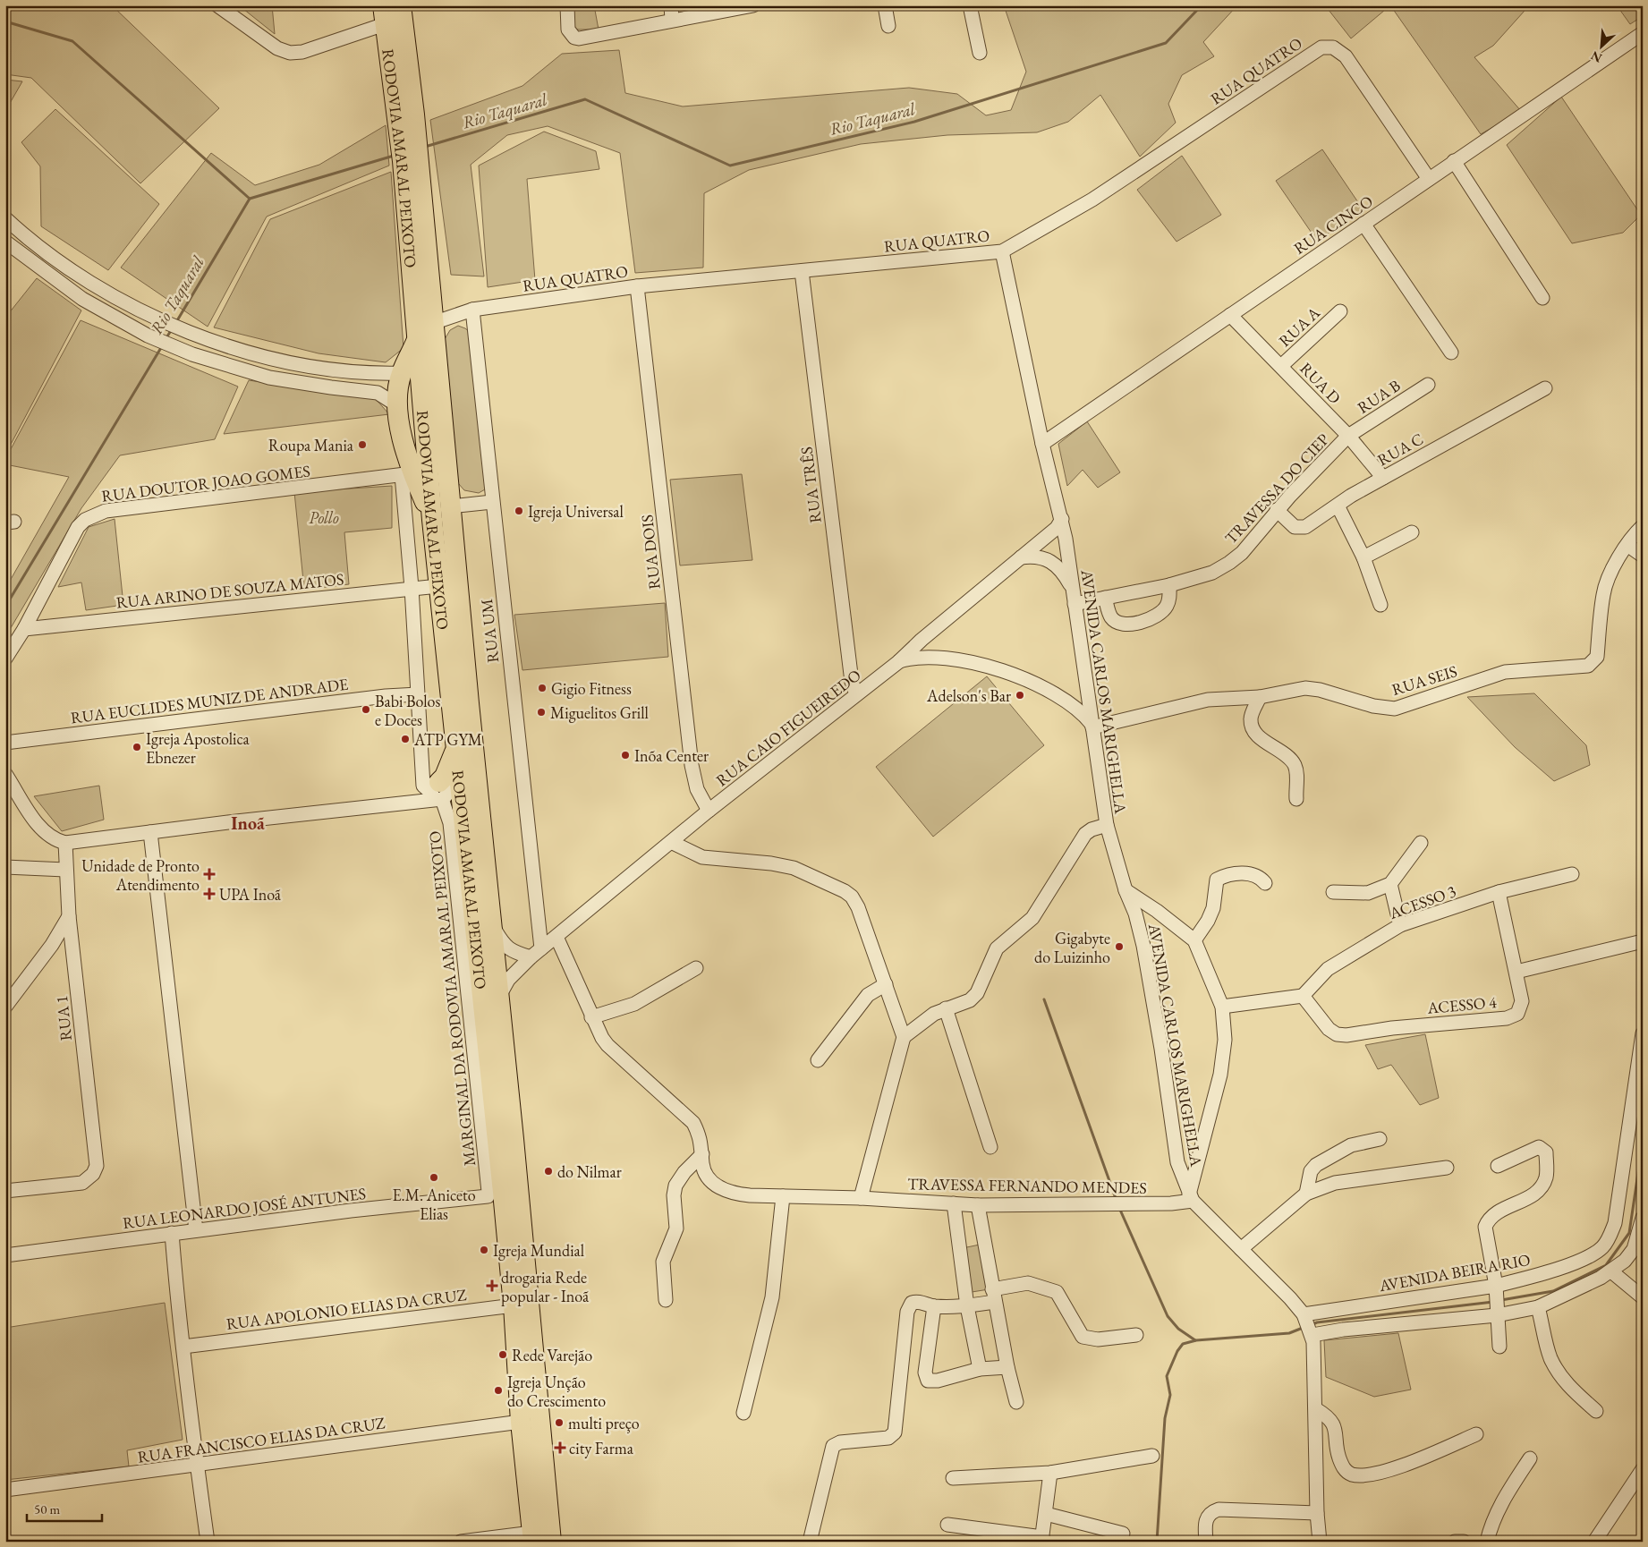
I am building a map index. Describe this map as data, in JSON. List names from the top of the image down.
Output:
{
  "streets": {
    "highway": ["RODOVIA AMARAL PEIXOTO"],
    "street": [
      "RUA QUATRO",
      "RUA CINCO",
      "RUA A",
      "RUA D",
      "RUA B",
      "RUA C",
      "RUA DOUTOR JOAO GOMES",
      "RUA TRÊS",
      "TRAVESSA DO CIEP",
      "RUA DOIS",
      "RUA ARINO DE SOUZA MATOS",
      "RUA UM",
      "RUA SEIS",
      "AVENIDA CARLOS MARIGHELLA",
      "RUA EUCLIDES MUNIZ DE ANDRADE",
      "RUA CAIO FIGUEIREDO",
      "ACESSO 3",
      "MARGINAL DA RODOVIA AMARAL PEIXOTO",
      "ACESSO 4",
      "RUA 1",
      "TRAVESSA FERNANDO MENDES",
      "RUA LEONARDO JOSÉ ANTUNES",
      "AVENIDA BEIRA RIO",
      "RUA APOLONIO ELIAS DA CRUZ",
      "RUA FRANCISCO ELIAS DA CRUZ"
    ]
  },
  "crossings": [
    ["RUA QUATRO", "RODOVIA AMARAL PEIXOTO"],
    ["RUA QUATRO", "RUA CINCO"],
    ["RUA QUATRO", "RUA TRÊS"],
    ["RUA QUATRO", "RUA DOIS"],
    ["RUA QUATRO", "RUA UM"],
    ["RUA QUATRO", "AVENIDA CARLOS MARIGHELLA"],
    ["RODOVIA AMARAL PEIXOTO", "RUA ARINO DE SOUZA MATOS"],
    ["RODOVIA AMARAL PEIXOTO", "RUA CAIO FIGUEIREDO"],
    ["RODOVIA AMARAL PEIXOTO", "RUA APOLONIO ELIAS DA CRUZ"],
    ["RODOVIA AMARAL PEIXOTO", "RUA FRANCISCO ELIAS DA CRUZ"],
    ["RUA CINCO", "RUA D"],
    ["RUA CINCO", "AVENIDA CARLOS MARIGHELLA"],
    ["RUA A", "RUA D"],
    ["RUA D", "RUA B"],
    ["RUA D", "RUA C"],
    ["RUA D", "TRAVESSA DO CIEP"],
    ["RUA B", "TRAVESSA DO CIEP"],
    ["RUA C", "TRAVESSA DO CIEP"],
    ["RUA DOUTOR JOAO GOMES", "RUA ARINO DE SOUZA MATOS"],
    ["RUA TRÊS", "RUA CAIO FIGUEIREDO"],
    ["TRAVESSA DO CIEP", "AVENIDA CARLOS MARIGHELLA"],
    ["RUA DOIS", "RUA CAIO FIGUEIREDO"],
    ["RUA UM", "RUA CAIO FIGUEIREDO"],
    ["RUA SEIS", "AVENIDA CARLOS MARIGHELLA"],
    ["AVENIDA CARLOS MARIGHELLA", "RUA CAIO FIGUEIREDO"],
    ["AVENIDA CARLOS MARIGHELLA", "TRAVESSA FERNANDO MENDES"],
    ["AVENIDA CARLOS MARIGHELLA", "AVENIDA BEIRA RIO"],
    ["RUA EUCLIDES MUNIZ DE ANDRADE", "MARGINAL DA RODOVIA AMARAL PEIXOTO"],
    ["RUA CAIO FIGUEIREDO", "TRAVESSA FERNANDO MENDES"],
    ["ACESSO 3", "ACESSO 4"],
    ["MARGINAL DA RODOVIA AMARAL PEIXOTO", "RUA LEONARDO JOSÉ ANTUNES"]
  ],
  "districts": ["Inoã"],
  "water": ["Rio Taquaral"],
  "parks": ["Pollo"],
  "places": {
    "other": [
      "Roupa Mania",
      "Igreja Universal",
      "Gigio Fitness",
      "Adelson's Bar",
      "Babi Bolos e Doces",
      "Miguelitos Grill",
      "ATP GYM",
      "Igreja Apostolica Ebnezer",
      "Inõa Center",
      "Gigabyte do Luizinho",
      "do Nilmar",
      "E.M. Aniceto Elias",
      "Igreja Mundial",
      "Rede Varejão",
      "Igreja Unção do Crescimento",
      "multi preço"
    ],
    "health": [
      "Unidade de Pronto Atendimento",
      "UPA Inoã",
      "drogaria Rede popular - Inoã",
      "city Farma"
    ]
  },
  "scale_bar": "50 m",
  "north": "bottom left"
}
